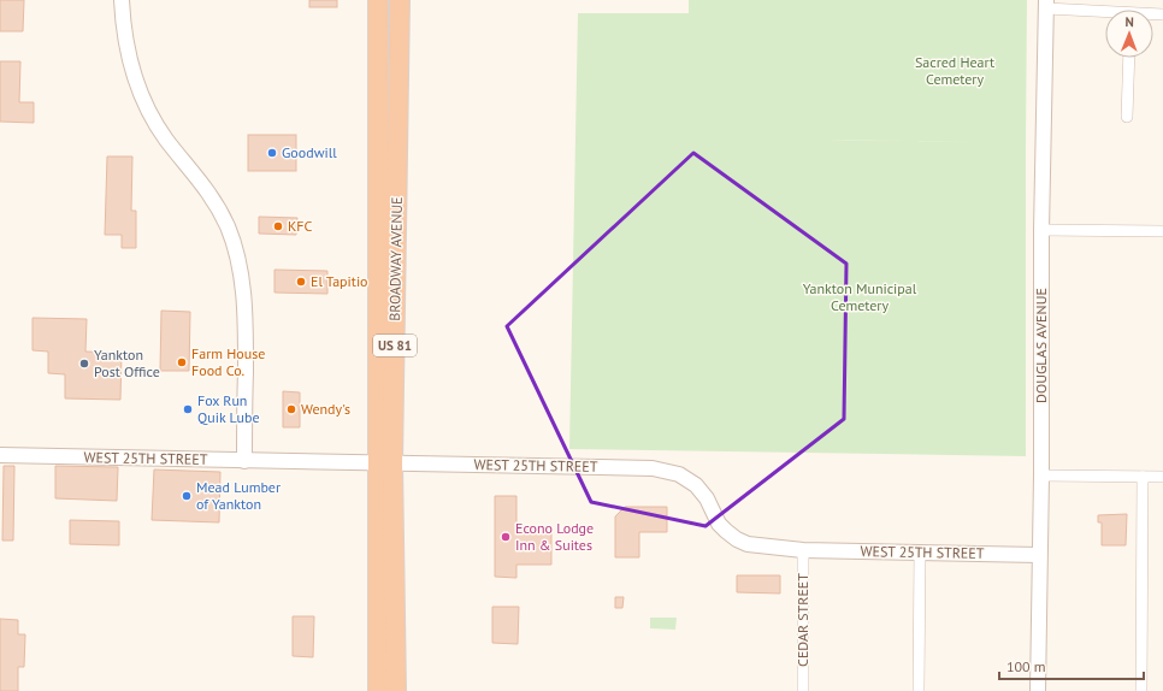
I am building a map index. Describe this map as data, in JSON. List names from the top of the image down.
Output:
{
  "streets": {
    "highway": ["BROADWAY AVENUE", "US 81"],
    "street": ["DOUGLAS AVENUE", "WEST 25TH STREET", "CEDAR STREET"]
  },
  "crossings": [
    ["BROADWAY AVENUE", "WEST 25TH STREET"],
    ["DOUGLAS AVENUE", "WEST 25TH STREET"],
    ["WEST 25TH STREET", "CEDAR STREET"]
  ],
  "parks": ["Sacred Heart Cemetery", "Yankton Municipal Cemetery"],
  "places": [
    "Goodwill",
    "KFC",
    "El Tapitio",
    "Farm House Food Co.",
    "Yankton Post Office",
    "Fox Run Quik Lube",
    "Wendy's",
    "Mead Lumber of Yankton",
    "Econo Lodge Inn & Suites"
  ],
  "scale_bar": "100 m",
  "north": "top"
}
